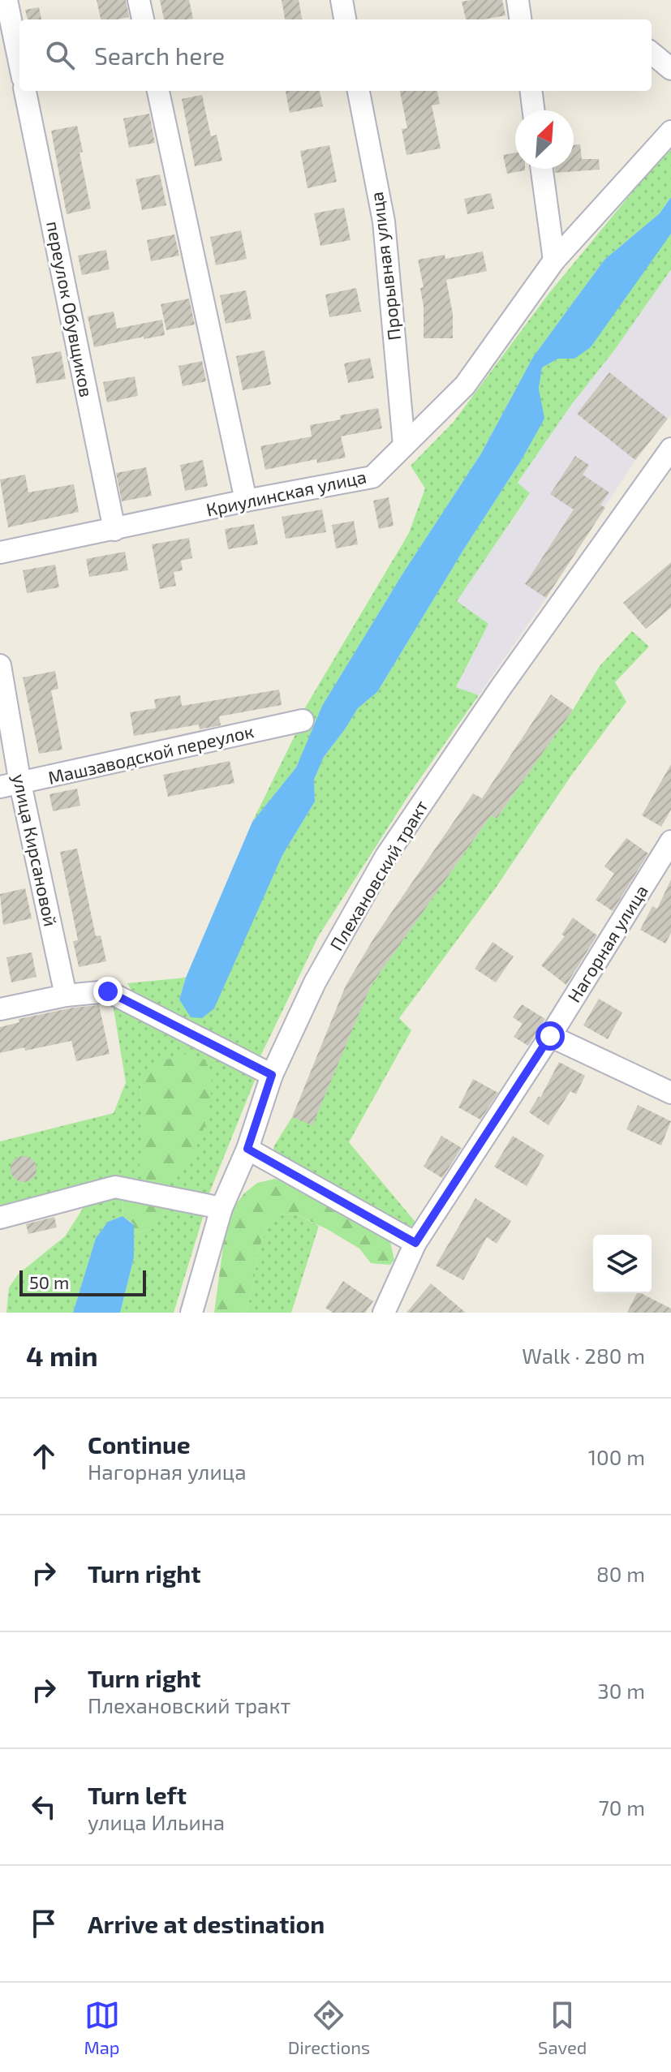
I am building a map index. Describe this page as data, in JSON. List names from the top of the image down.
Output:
{
  "streets": {
    "street": [
      "Прорывная улица",
      "переулок Обувщиков",
      "Криулинская улица",
      "Машзаводской переулок",
      "улица Кирсановой",
      "Плехановский тракт",
      "Нагорная улица"
    ]
  },
  "crossings": [
    ["Прорывная улица", "Криулинская улица"],
    ["переулок Обувщиков", "Криулинская улица"],
    ["Машзаводской переулок", "улица Кирсановой"]
  ],
  "scale_bar": "50 m",
  "north": "top right",
  "page": {
    "search": "Search here",
    "scale": "50 m",
    "heading": ["4 min", "Walk · 280 m"],
    "list": [
      ["Continue", "Нагорная улица", "100 m"],
      ["Turn right", "80 m"],
      ["Turn right", "Плехановский тракт", "30 m"],
      ["Turn left", "улица Ильина", "70 m"],
      "Arrive at destination"
    ],
    "nav": ["Map", "Directions", "Saved"]
  }
}
